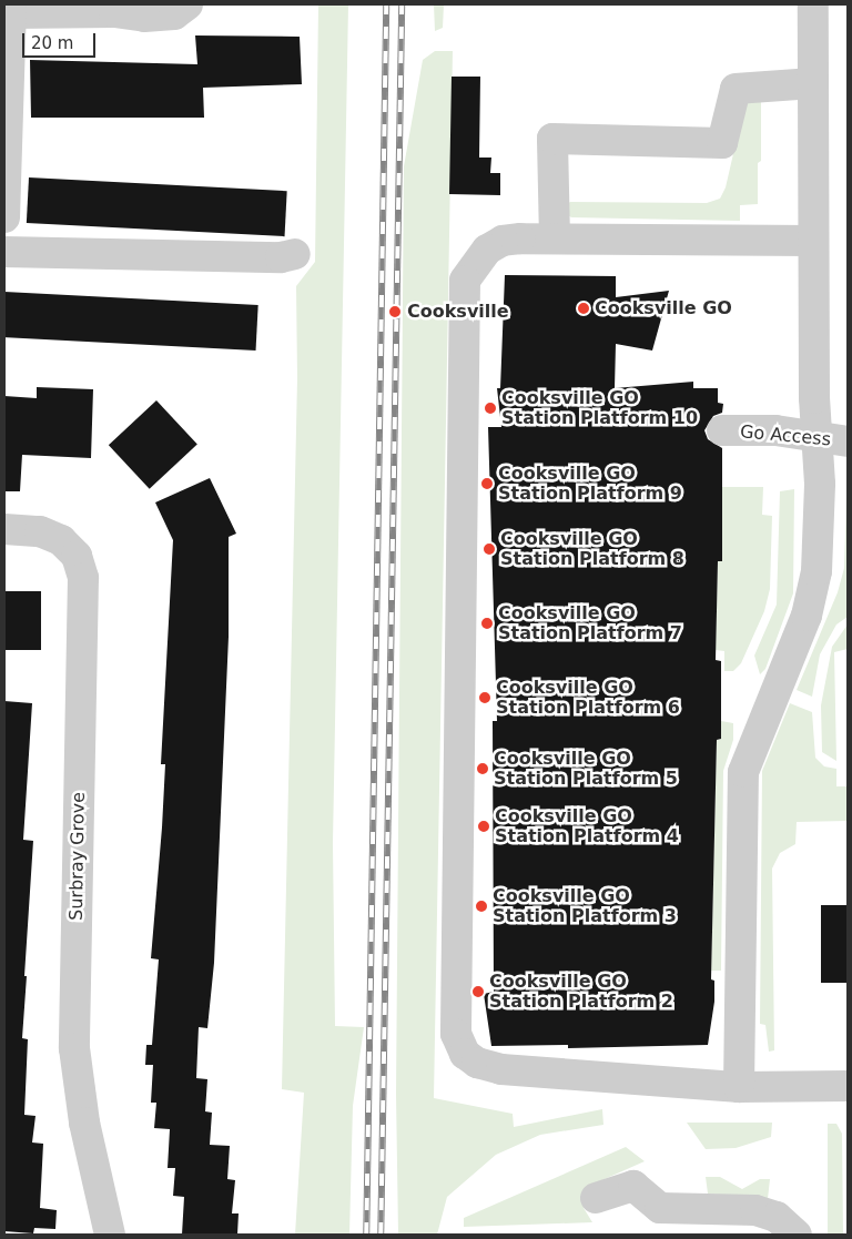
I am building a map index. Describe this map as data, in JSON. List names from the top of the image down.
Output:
{
  "streets": {
    "street": ["Go Access", "Surbray Grove"]
  },
  "places": [
    "Cooksville GO",
    "Cooksville",
    "Cooksville GO Station Platform 10",
    "Cooksville GO Station Platform 9",
    "Cooksville GO Station Platform 8",
    "Cooksville GO Station Platform 7",
    "Cooksville GO Station Platform 6",
    "Cooksville GO Station Platform 5",
    "Cooksville GO Station Platform 4",
    "Cooksville GO Station Platform 3",
    "Cooksville GO Station Platform 2"
  ],
  "scale_bar": "20 m"
}
